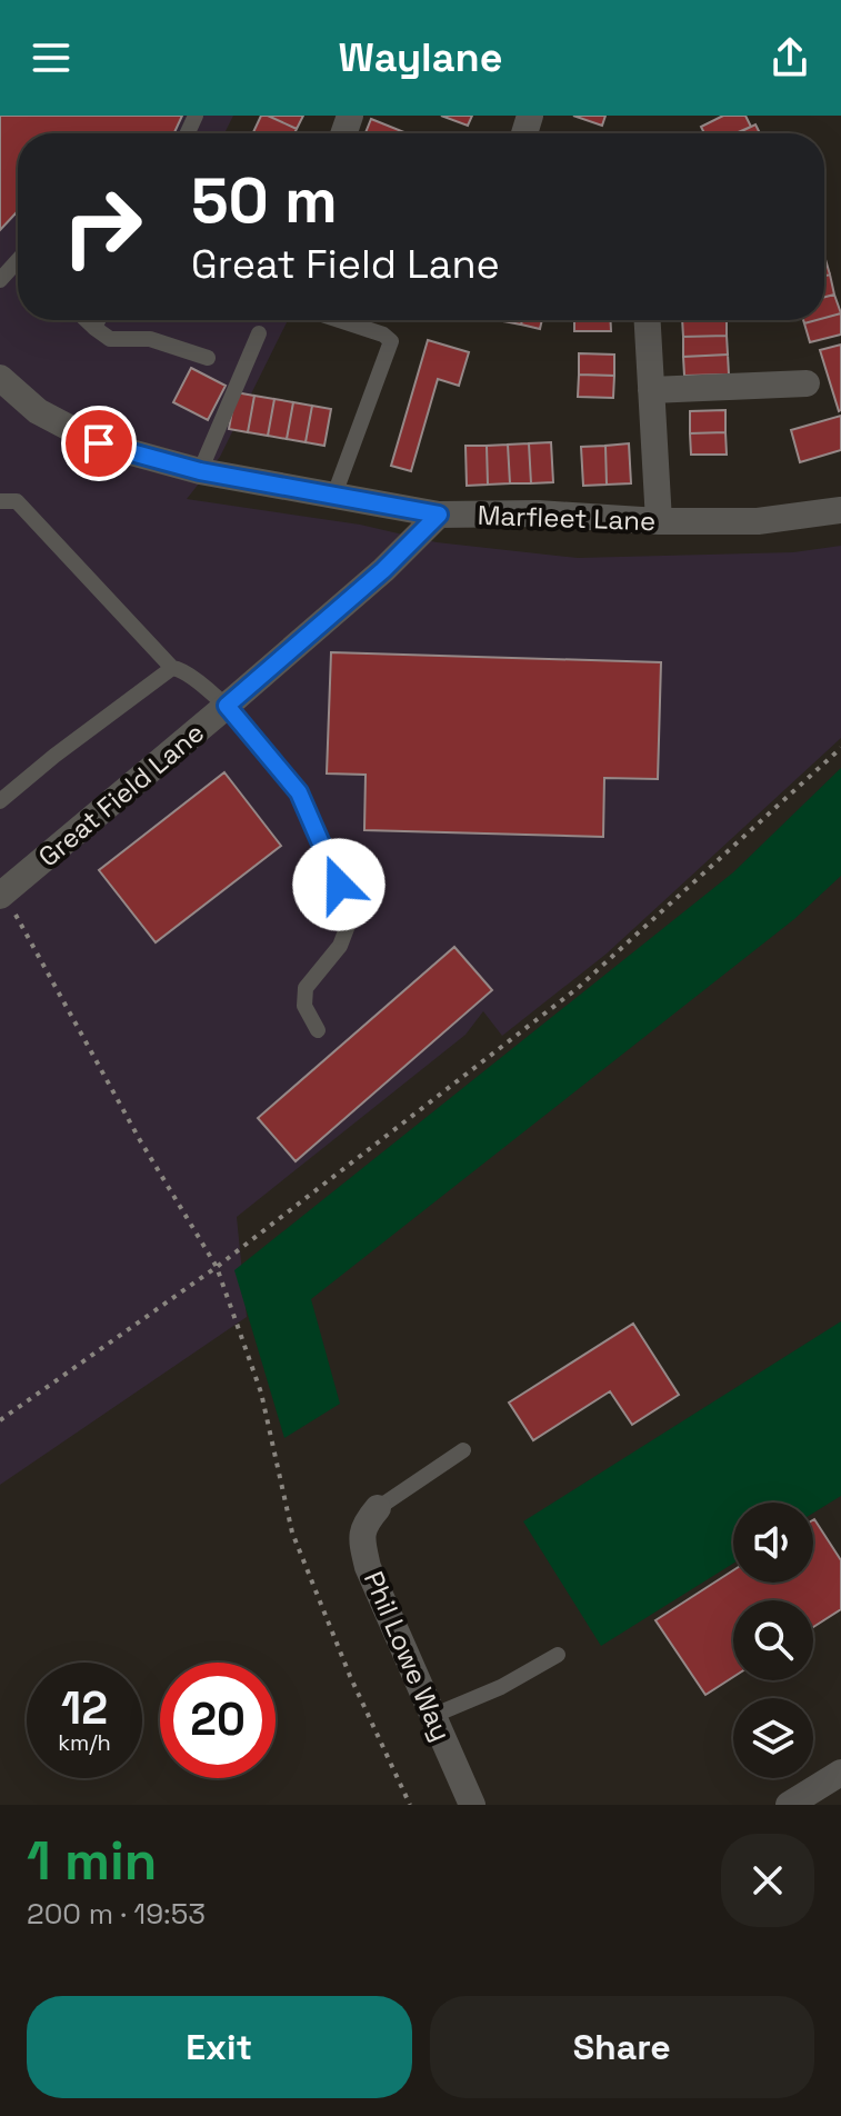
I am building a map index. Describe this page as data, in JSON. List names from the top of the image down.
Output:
{
  "streets": {
    "street": ["Marfleet Lane", "Great Field Lane", "Phil Lowe Way"]
  },
  "crossings": [
    ["Marfleet Lane", "Great Field Lane"]
  ],
  "page": {
    "header": "Waylane",
    "turn": ["50 m", "Great Field Lane"],
    "speed": "12 km/h",
    "limit": "20",
    "heading": ["1 min", "200 m · 19:53"],
    "buttons": ["Exit", "Share"]
  }
}
